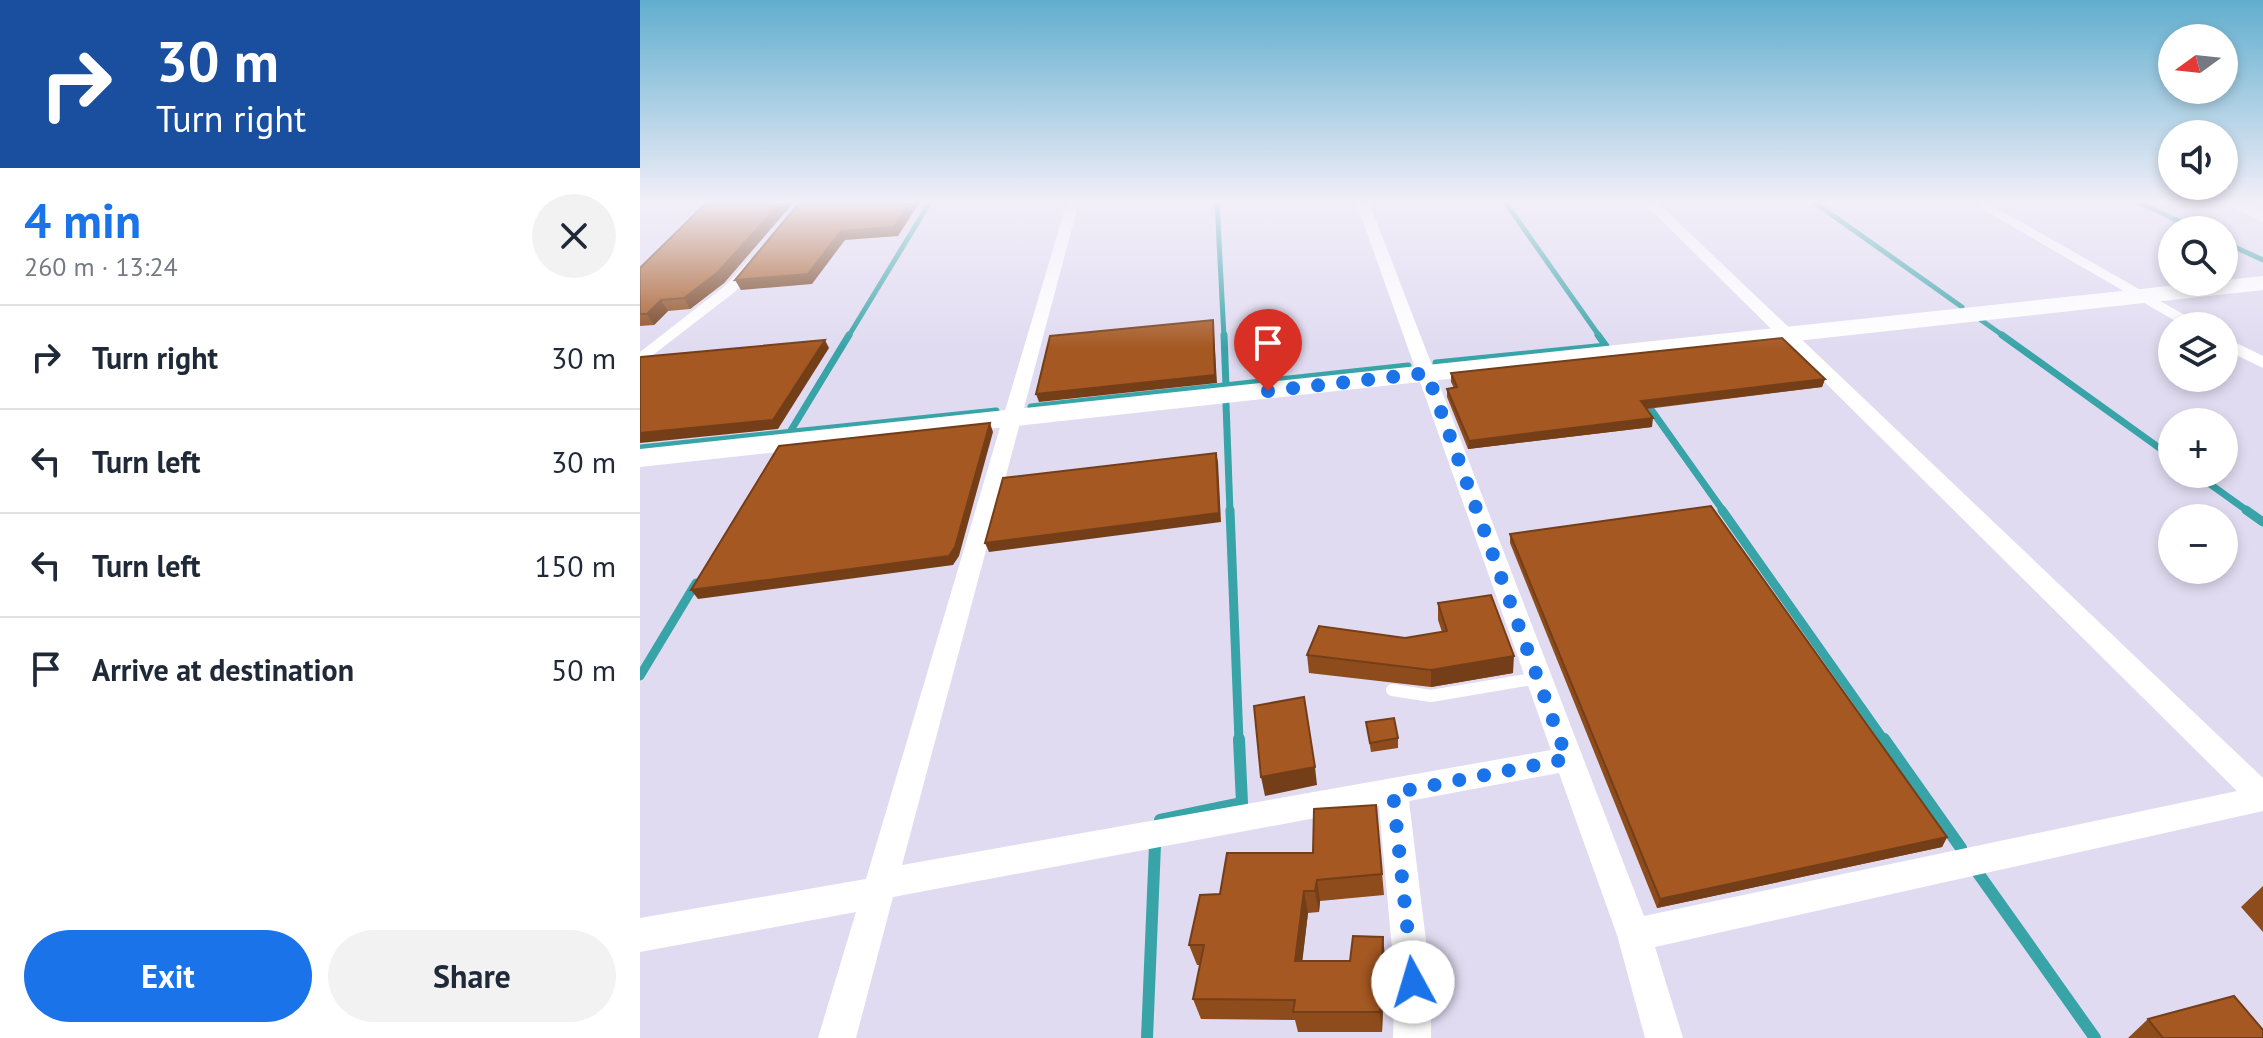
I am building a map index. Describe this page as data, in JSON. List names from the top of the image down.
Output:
{
  "north": "left",
  "page": {
    "turn": ["30 m", "Turn right"],
    "map_buttons": ["+", "−"],
    "heading": ["4 min", "260 m · 13:24"],
    "list": [
      {
        "name": "Turn right",
        "value": "30 m"
      },
      {
        "name": "Turn left",
        "value": "30 m"
      },
      {
        "name": "Turn left",
        "value": "150 m"
      },
      {
        "name": "Arrive at destination",
        "value": "50 m"
      }
    ],
    "buttons": ["Exit", "Share"]
  }
}
